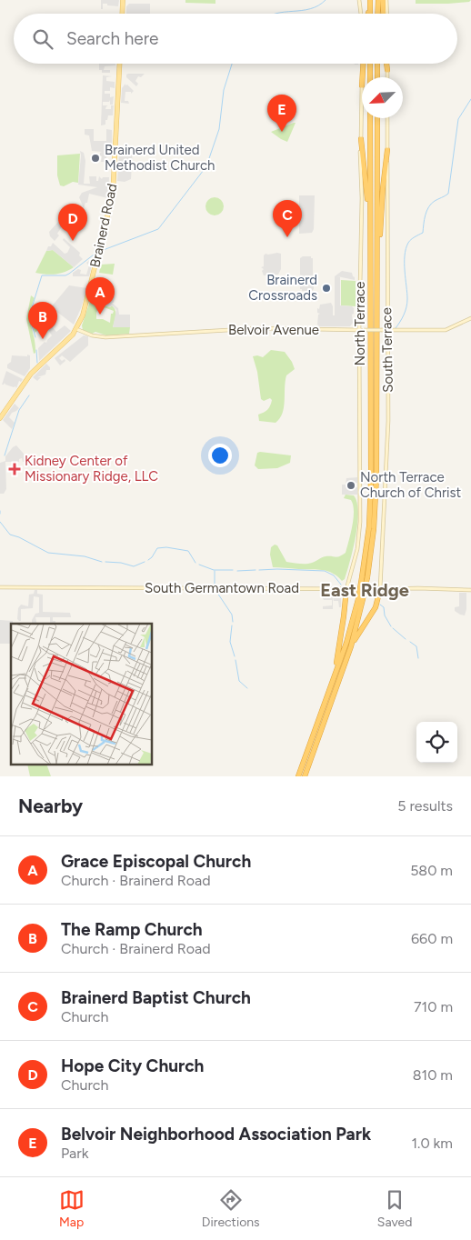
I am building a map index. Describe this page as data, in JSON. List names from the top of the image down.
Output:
{
  "streets": {
    "main road": ["Brainerd Road"],
    "street": [
      "North Terrace",
      "Belvoir Avenue",
      "South Terrace",
      "South Germantown Road"
    ]
  },
  "crossings": [
    ["Brainerd Road", "Belvoir Avenue"],
    ["North Terrace", "Belvoir Avenue"],
    ["North Terrace", "South Germantown Road"],
    ["Belvoir Avenue", "South Terrace"],
    ["South Terrace", "South Germantown Road"]
  ],
  "districts": ["East Ridge"],
  "places": {
    "other": ["Brainerd United Methodist Church", "Brainerd Crossroads", "North Terrace Church of Christ"],
    "health": ["Kidney Center of Missionary Ridge, LLC"]
  },
  "north": "bottom left",
  "page": {
    "search": "Search here",
    "pins": [
      "E",
      "C",
      "D",
      "A",
      "B"
    ],
    "heading": ["Nearby", "5 results"],
    "list": [
      {
        "mark": "A",
        "name": "Grace Episcopal Church",
        "note": "Church · Brainerd Road",
        "value": "580 m"
      },
      {
        "mark": "B",
        "name": "The Ramp Church",
        "note": "Church · Brainerd Road",
        "value": "660 m"
      },
      {
        "mark": "C",
        "name": "Brainerd Baptist Church",
        "note": "Church",
        "value": "710 m"
      },
      {
        "mark": "D",
        "name": "Hope City Church",
        "note": "Church",
        "value": "810 m"
      },
      {
        "mark": "E",
        "name": "Belvoir Neighborhood Association Park",
        "note": "Park",
        "value": "1.0 km"
      }
    ],
    "nav": ["Map", "Directions", "Saved"]
  }
}
